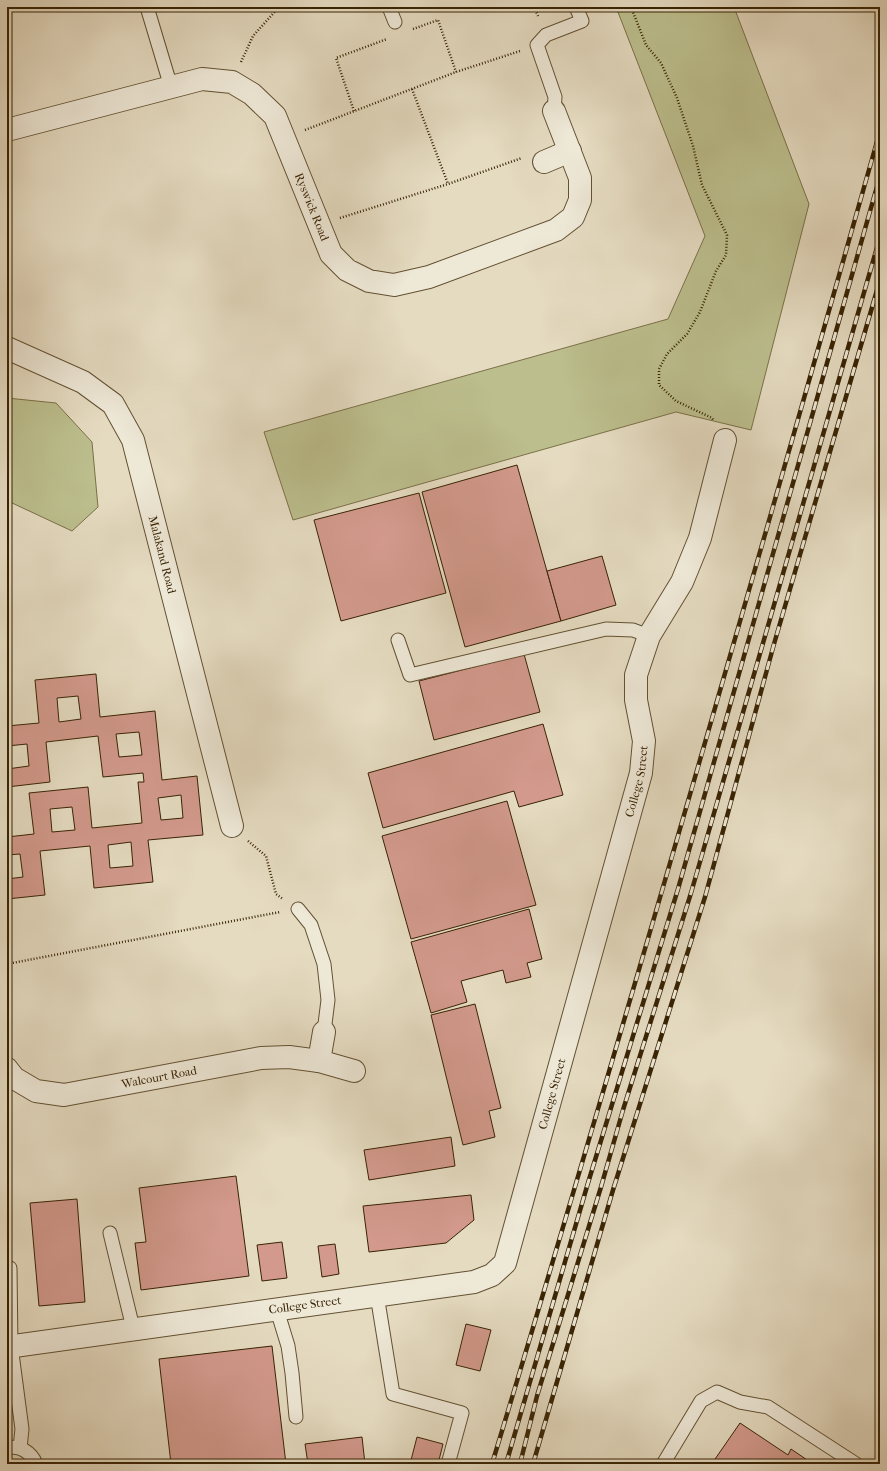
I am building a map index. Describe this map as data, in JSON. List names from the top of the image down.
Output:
{
  "streets": {
    "street": [
      "Ryswick Road",
      "Malakand Road",
      "College Street",
      "Walcourt Road"
    ]
  }
}
